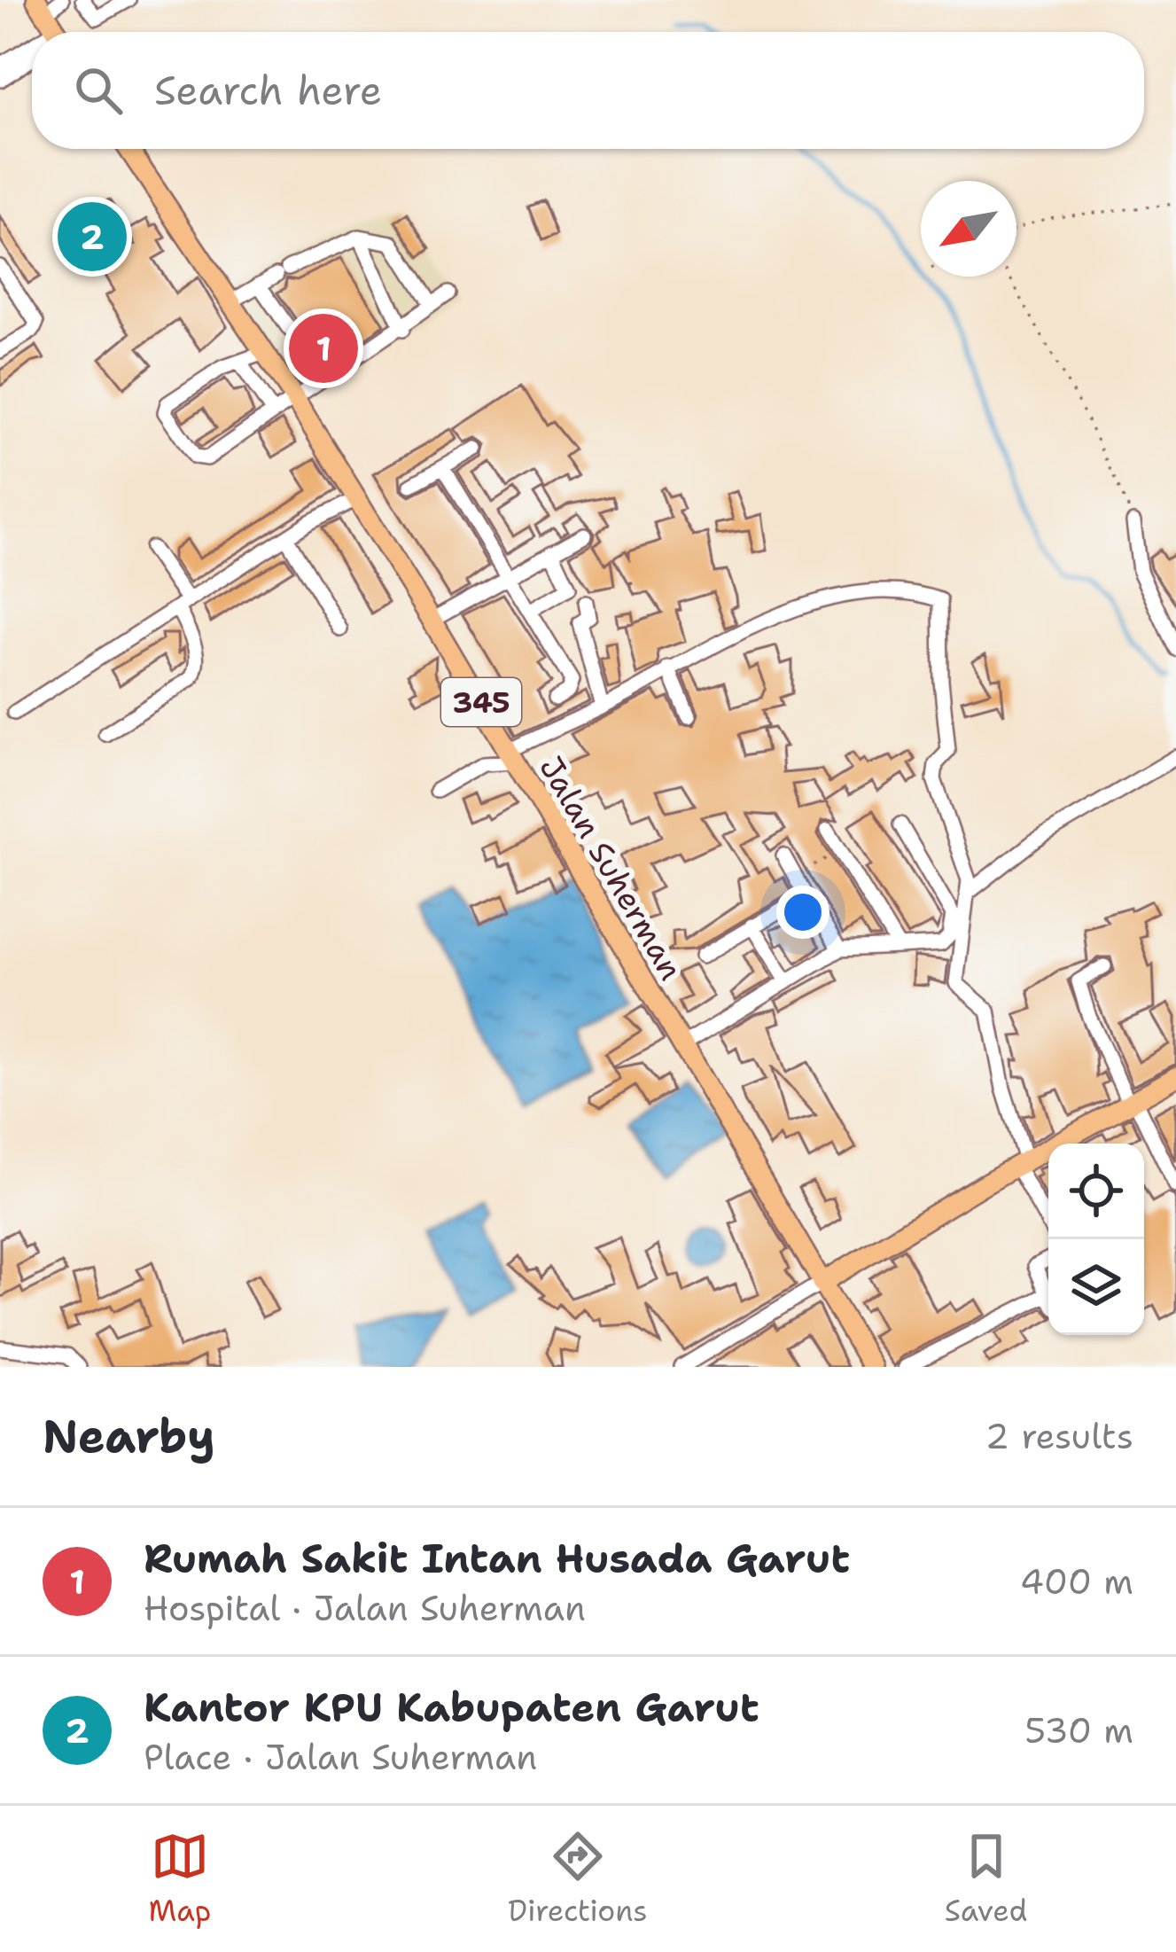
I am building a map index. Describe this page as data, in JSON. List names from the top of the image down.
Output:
{
  "streets": {
    "main road": ["345", "Jalan Suherman"]
  },
  "north": "bottom left",
  "page": {
    "search": "Search here",
    "pins": ["2", "1"],
    "heading": ["Nearby", "2 results"],
    "list": [
      {
        "mark": "1",
        "name": "Rumah Sakit Intan Husada Garut",
        "note": "Hospital · Jalan Suherman",
        "value": "400 m"
      },
      {
        "mark": "2",
        "name": "Kantor KPU Kabupaten Garut",
        "note": "Place · Jalan Suherman",
        "value": "530 m"
      }
    ],
    "nav": ["Map", "Directions", "Saved"]
  }
}
